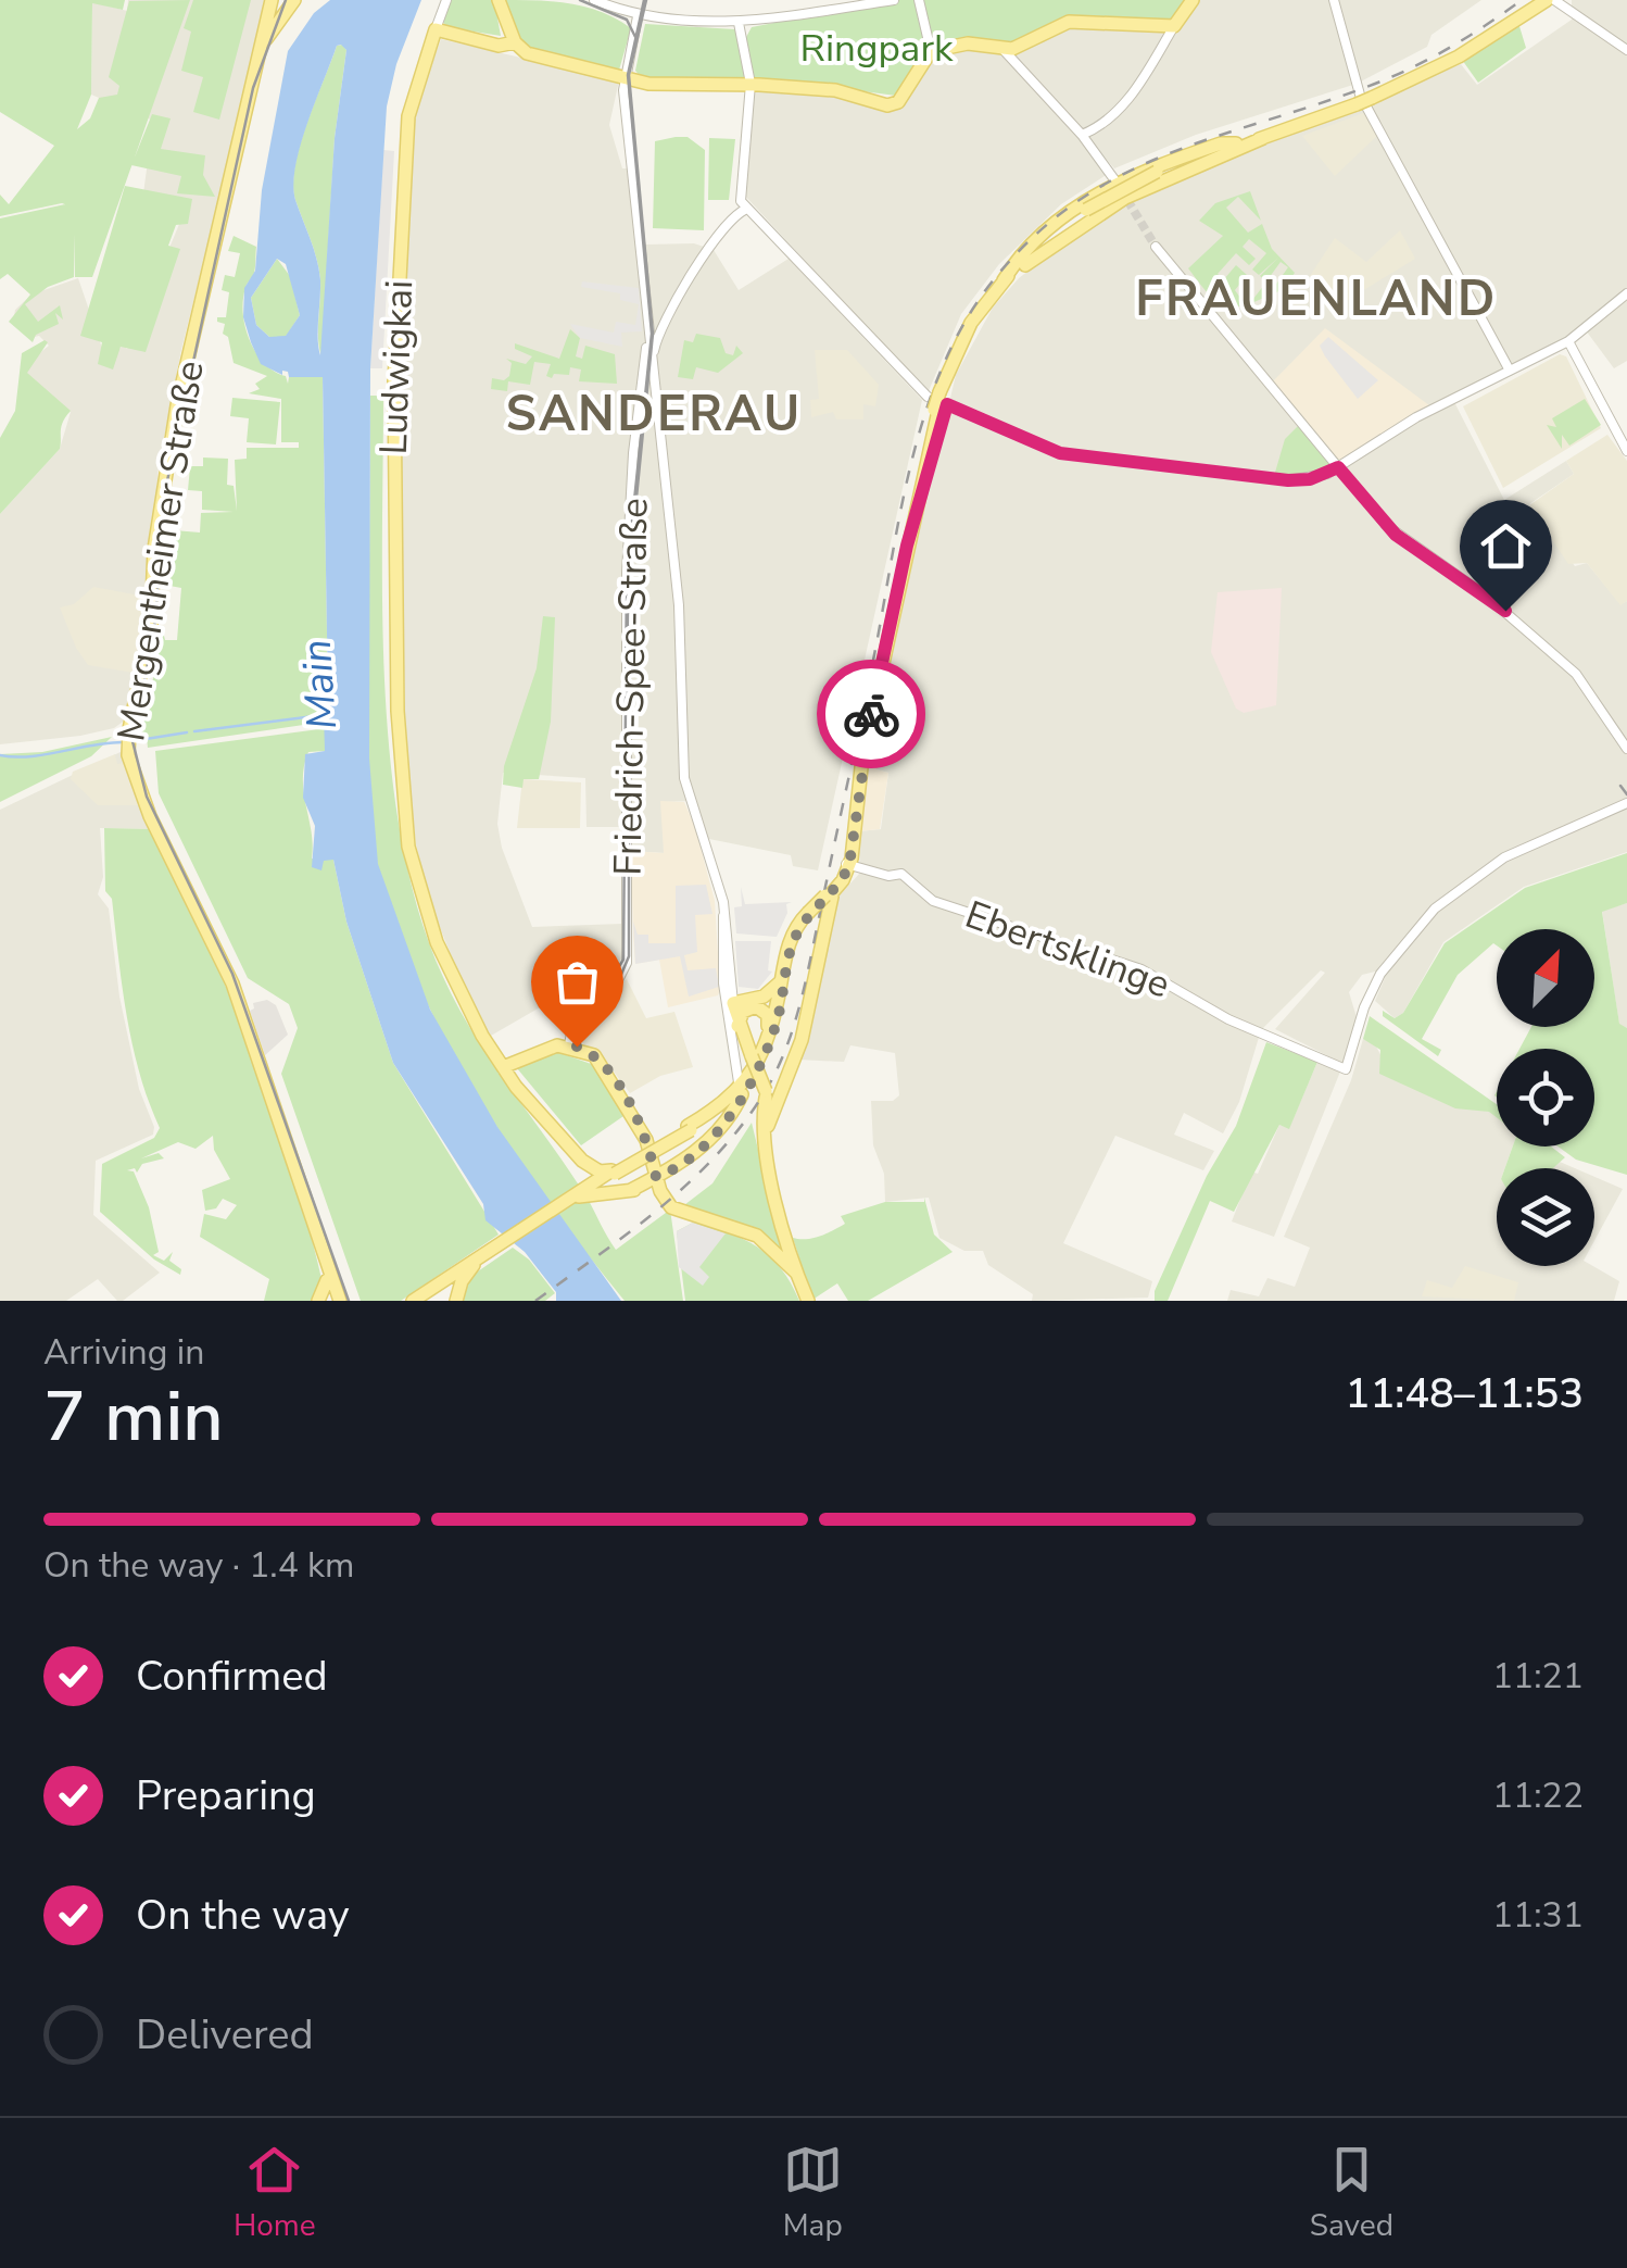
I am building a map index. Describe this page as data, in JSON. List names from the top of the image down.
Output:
{
  "streets": {
    "main road": ["Ludwigkai", "Mergentheimer Straße"],
    "street": ["Friedrich-Spee-Straße", "Ebertsklinge"]
  },
  "districts": ["FRAUENLAND", "SANDERAU"],
  "water": ["Main"],
  "parks": ["Ringpark"],
  "north": "top right",
  "page": {
    "heading": ["7 min", "Arriving in", "11:48–11:53"],
    "bar": "On the way · 1.4 km",
    "list": [
      ["Confirmed", "11:21"],
      ["Preparing", "11:22"],
      ["On the way", "11:31"],
      "Delivered"
    ],
    "tabs": ["Home", "Map", "Saved"]
  }
}
